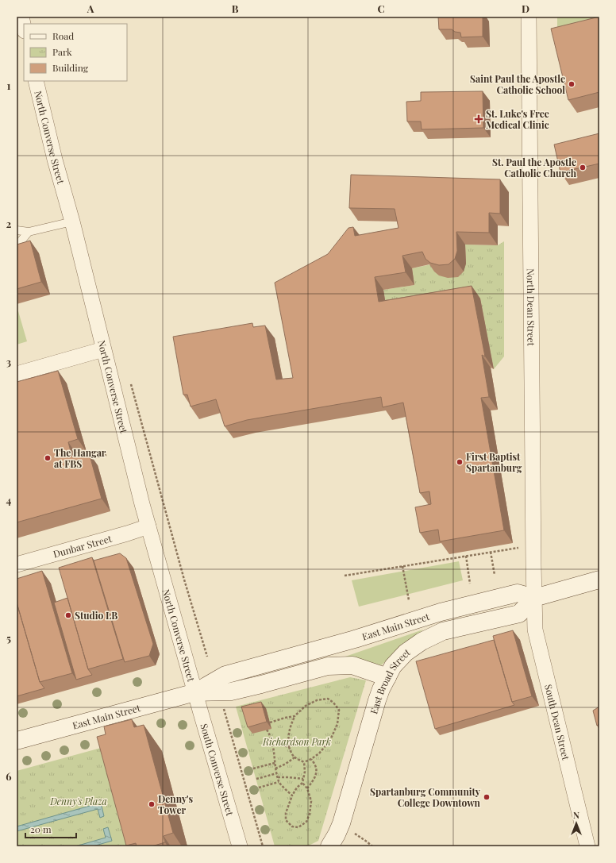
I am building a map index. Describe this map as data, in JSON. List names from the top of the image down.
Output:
{
  "streets": {
    "street": [
      "North Converse Street",
      "North Dean Street",
      "Dunbar Street",
      "East Main Street",
      "East Broad Street",
      "South Dean Street",
      "South Converse Street"
    ]
  },
  "crossings": [
    ["North Converse Street", "Dunbar Street"],
    ["North Converse Street", "East Main Street"],
    ["North Converse Street", "South Converse Street"],
    ["North Dean Street", "East Main Street"],
    ["North Dean Street", "East Broad Street"],
    ["North Dean Street", "South Dean Street"],
    ["East Main Street", "East Broad Street"],
    ["East Main Street", "South Dean Street"],
    ["East Main Street", "South Converse Street"],
    ["East Broad Street", "South Dean Street"]
  ],
  "parks": ["Richardson Park", "Denny's Plaza"],
  "places": {
    "other": [
      "Saint Paul the Apostle Catholic School",
      "St. Paul the Apostle Catholic Church",
      "The Hangar at FBS",
      "First Baptist Spartanburg",
      "Studio LB",
      "Spartanburg Community College Downtown",
      "Denny's Tower"
    ],
    "health": ["St. Luke's Free Medical Clinic"]
  },
  "legend": ["Road", "Park", "Building"],
  "scale_bar": "20 m",
  "north": "top",
  "grid": {
    "columns": [
      "A",
      "B",
      "C",
      "D"
    ],
    "rows": [
      "1",
      "2",
      "3",
      "4",
      "5",
      "6"
    ]
  }
}
